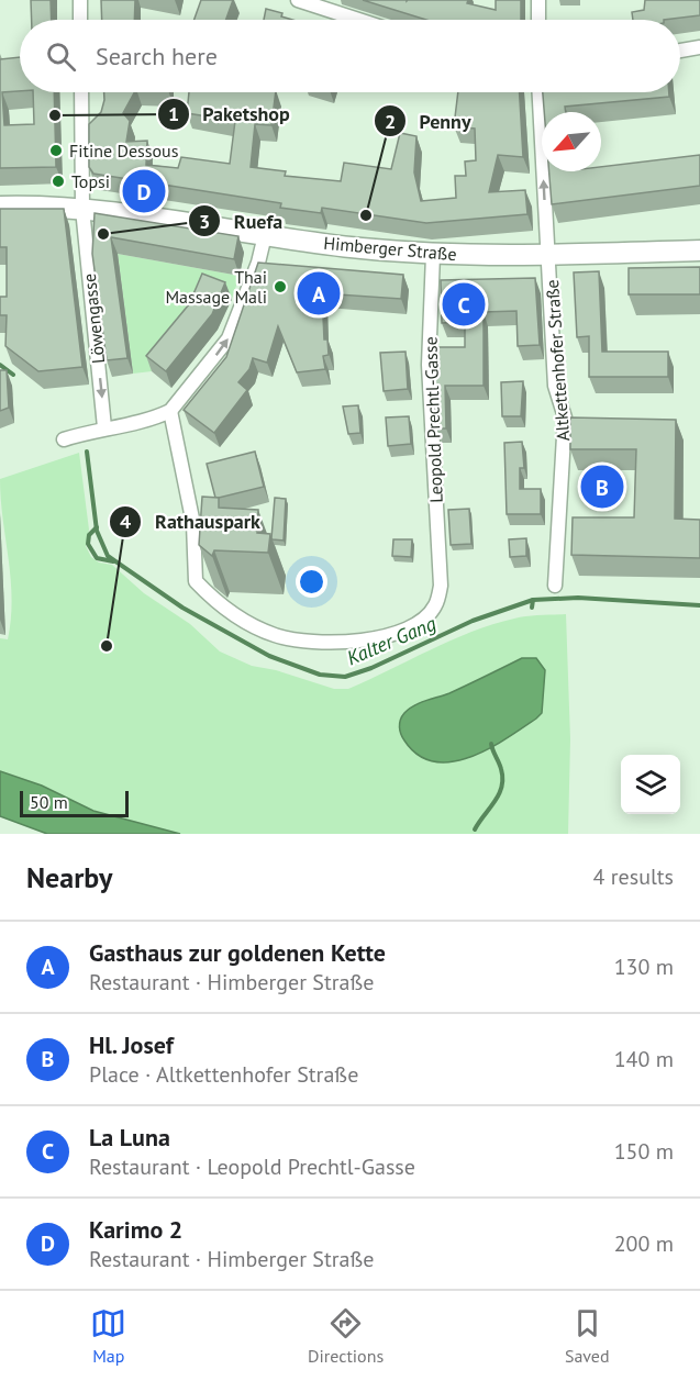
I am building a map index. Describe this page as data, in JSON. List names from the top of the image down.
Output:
{
  "streets": {
    "main road": ["Himberger Straße"],
    "street": ["Löwengasse", "Altkettenhofer Straße", "Leopold Prechtl-Gasse"]
  },
  "crossings": [
    ["Himberger Straße", "Löwengasse"],
    ["Himberger Straße", "Altkettenhofer Straße"],
    ["Himberger Straße", "Leopold Prechtl-Gasse"]
  ],
  "one_way": ["Löwengasse"],
  "water": ["Kalter Gang"],
  "places": [
    "Paketshop",
    "Fitine Dessous",
    "Topsi",
    "Penny",
    "Ruefa",
    "Thai Massage Mali",
    "Rathauspark"
  ],
  "scale_bar": "50 m",
  "north": "bottom left",
  "page": {
    "search": "Search here",
    "pins": [
      "D",
      "A",
      "C",
      "B"
    ],
    "scale": "50 m",
    "heading": ["Nearby", "4 results"],
    "list": [
      {
        "mark": "A",
        "name": "Gasthaus zur goldenen Kette",
        "note": "Restaurant · Himberger Straße",
        "value": "130 m"
      },
      {
        "mark": "B",
        "name": "Hl. Josef",
        "note": "Place · Altkettenhofer Straße",
        "value": "140 m"
      },
      {
        "mark": "C",
        "name": "La Luna",
        "note": "Restaurant · Leopold Prechtl-Gasse",
        "value": "150 m"
      },
      {
        "mark": "D",
        "name": "Karimo 2",
        "note": "Restaurant · Himberger Straße",
        "value": "200 m"
      }
    ],
    "nav": ["Map", "Directions", "Saved"]
  }
}
